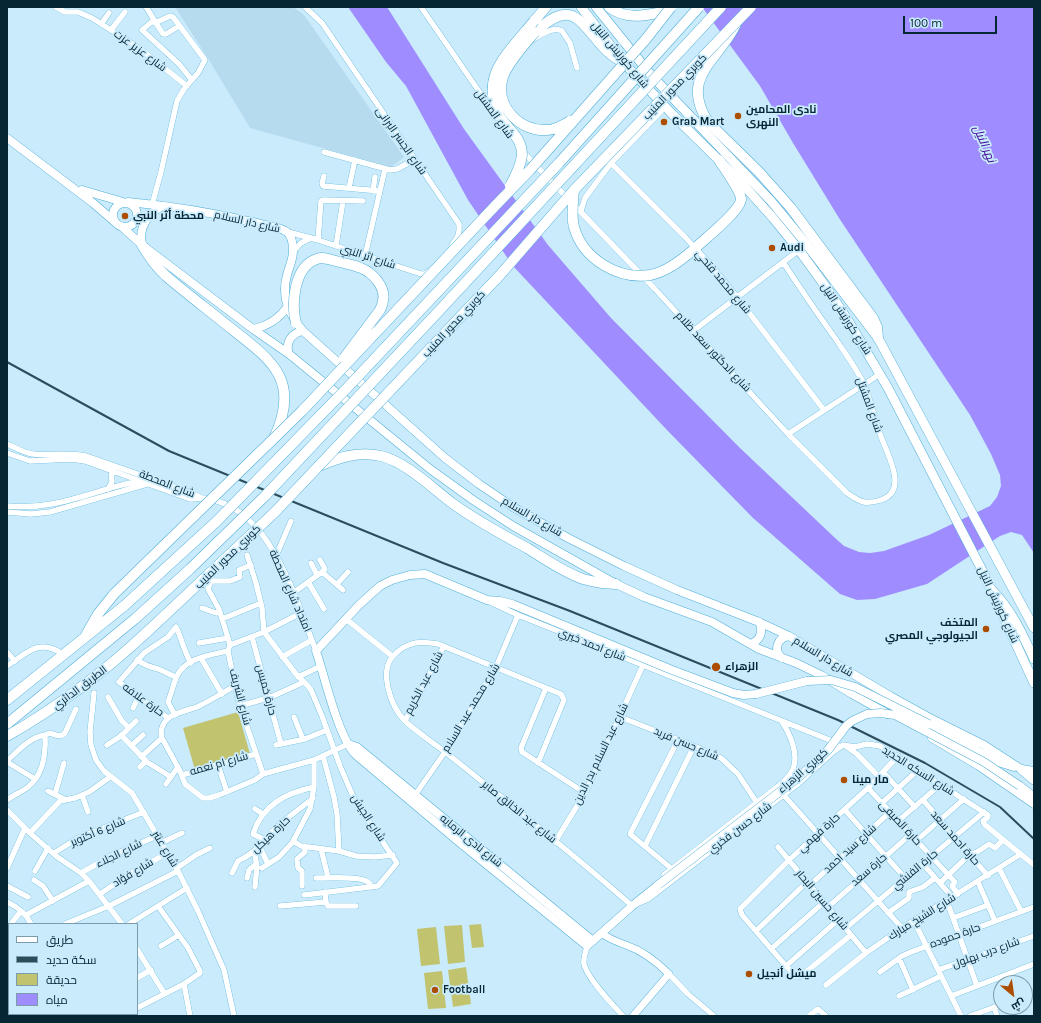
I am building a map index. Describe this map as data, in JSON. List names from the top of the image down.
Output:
{
  "streets": {
    "highway": ["كوبري محور المنيب", "الطريق الدائري"],
    "main road": [
      "شارع كورنيش النيل",
      "شارع دار السلام",
      "شارع احمد خيري",
      "كوبري الزهراء",
      "شارع نادى الرمايه"
    ],
    "street": [
      "شارع عزيز عزت",
      "شارع المشتل",
      "شارع الجسر البرانى",
      "شارع اثر النبي",
      "شارع محمد فتحي",
      "شارع الدكتور سعد ظلام",
      "شارع المحطة",
      "امتداد شارع المحطة",
      "شارع عبد الكريم",
      "حارة خميس",
      "شارع الشريف",
      "حارة علافه",
      "شارع محمد عبد السلام",
      "شارع حسن فريد",
      "شارع عبد السلام بدر الدين",
      "شارع ام نعمه",
      "شارع السكه الحديد",
      "شارع عبد الخالق صابر",
      "شارع الجيش",
      "حارة الصيفى",
      "شارع حسن فخري",
      "شارع 6 أكتوبر",
      "حارة فهمي",
      "حارة هيكل",
      "حارة احمد سعد",
      "شارع عنتر",
      "شارع سيد احمد",
      "شارع الجلاء",
      "حارة سعد",
      "حارة الفنشي",
      "شارع فؤاد",
      "شارع حسين البحار",
      "شارع الشيخ مبارك",
      "حارة حموده",
      "شارع درب بهلول"
    ]
  },
  "crossings": [
    ["كوبري محور المنيب", "الطريق الدائري"],
    ["شارع المشتل", "شارع الدكتور سعد ظلام"],
    ["شارع الجسر البرانى", "شارع اثر النبي"],
    ["شارع دار السلام", "شارع اثر النبي"],
    ["شارع المحطة", "امتداد شارع المحطة"],
    ["امتداد شارع المحطة", "شارع احمد خيري"],
    ["امتداد شارع المحطة", "شارع نادى الرمايه"],
    ["شارع احمد خيري", "شارع محمد عبد السلام"],
    ["شارع احمد خيري", "شارع عبد السلام بدر الدين"],
    ["شارع احمد خيري", "شارع السكه الحديد"],
    ["شارع احمد خيري", "شارع حسن فخري"],
    ["شارع احمد خيري", "حارة فهمي"],
    ["شارع احمد خيري", "شارع نادى الرمايه"],
    ["شارع عبد الكريم", "شارع عبد الخالق صابر"],
    ["شارع الشريف", "شارع ام نعمه"],
    ["شارع محمد عبد السلام", "شارع عبد الخالق صابر"],
    ["شارع محمد عبد السلام", "شارع نادى الرمايه"],
    ["شارع حسن فريد", "شارع عبد السلام بدر الدين"],
    ["شارع حسن فريد", "شارع حسن فخري"],
    ["شارع عبد السلام بدر الدين", "شارع عبد الخالق صابر"],
    ["كوبري الزهراء", "شارع عبد الخالق صابر"],
    ["كوبري الزهراء", "شارع حسن فخري"],
    ["كوبري الزهراء", "شارع نادى الرمايه"],
    ["شارع السكه الحديد", "شارع حسن فخري"],
    ["شارع السكه الحديد", "حارة فهمي"],
    ["شارع السكه الحديد", "حارة الفنشي"],
    ["شارع عبد الخالق صابر", "شارع حسن فخري"],
    ["حارة الصيفى", "حارة فهمي"],
    ["حارة الصيفى", "شارع سيد احمد"],
    ["حارة الصيفى", "حارة سعد"],
    ["حارة الصيفى", "حارة الفنشي"],
    ["حارة الصيفى", "شارع الشيخ مبارك"],
    ["شارع 6 أكتوبر", "شارع عنتر"],
    ["حارة فهمي", "شارع سيد احمد"],
    ["حارة فهمي", "شارع حسين البحار"],
    ["حارة احمد سعد", "حارة الفنشي"],
    ["حارة احمد سعد", "شارع الشيخ مبارك"],
    ["شارع عنتر", "شارع الجلاء"],
    ["شارع عنتر", "شارع فؤاد"],
    ["شارع سيد احمد", "شارع حسين البحار"],
    ["حارة سعد", "شارع حسين البحار"],
    ["حارة الفنشي", "شارع حسين البحار"],
    ["شارع حسين البحار", "شارع الشيخ مبارك"]
  ],
  "water": ["نهر النيل"],
  "places": [
    "نادى المحامين النهرى",
    "Grab Mart",
    "محطة أثر النبي",
    "Audi",
    "المتخف الجيولوجي المصري",
    "الزهراء",
    "مار مينا",
    "ميشل أنجيل",
    "Football"
  ],
  "legend": [
    "طريق",
    "سكة حديد",
    "حديقة",
    "مياه"
  ],
  "scale_bar": "100 m",
  "north": "bottom right"
}
